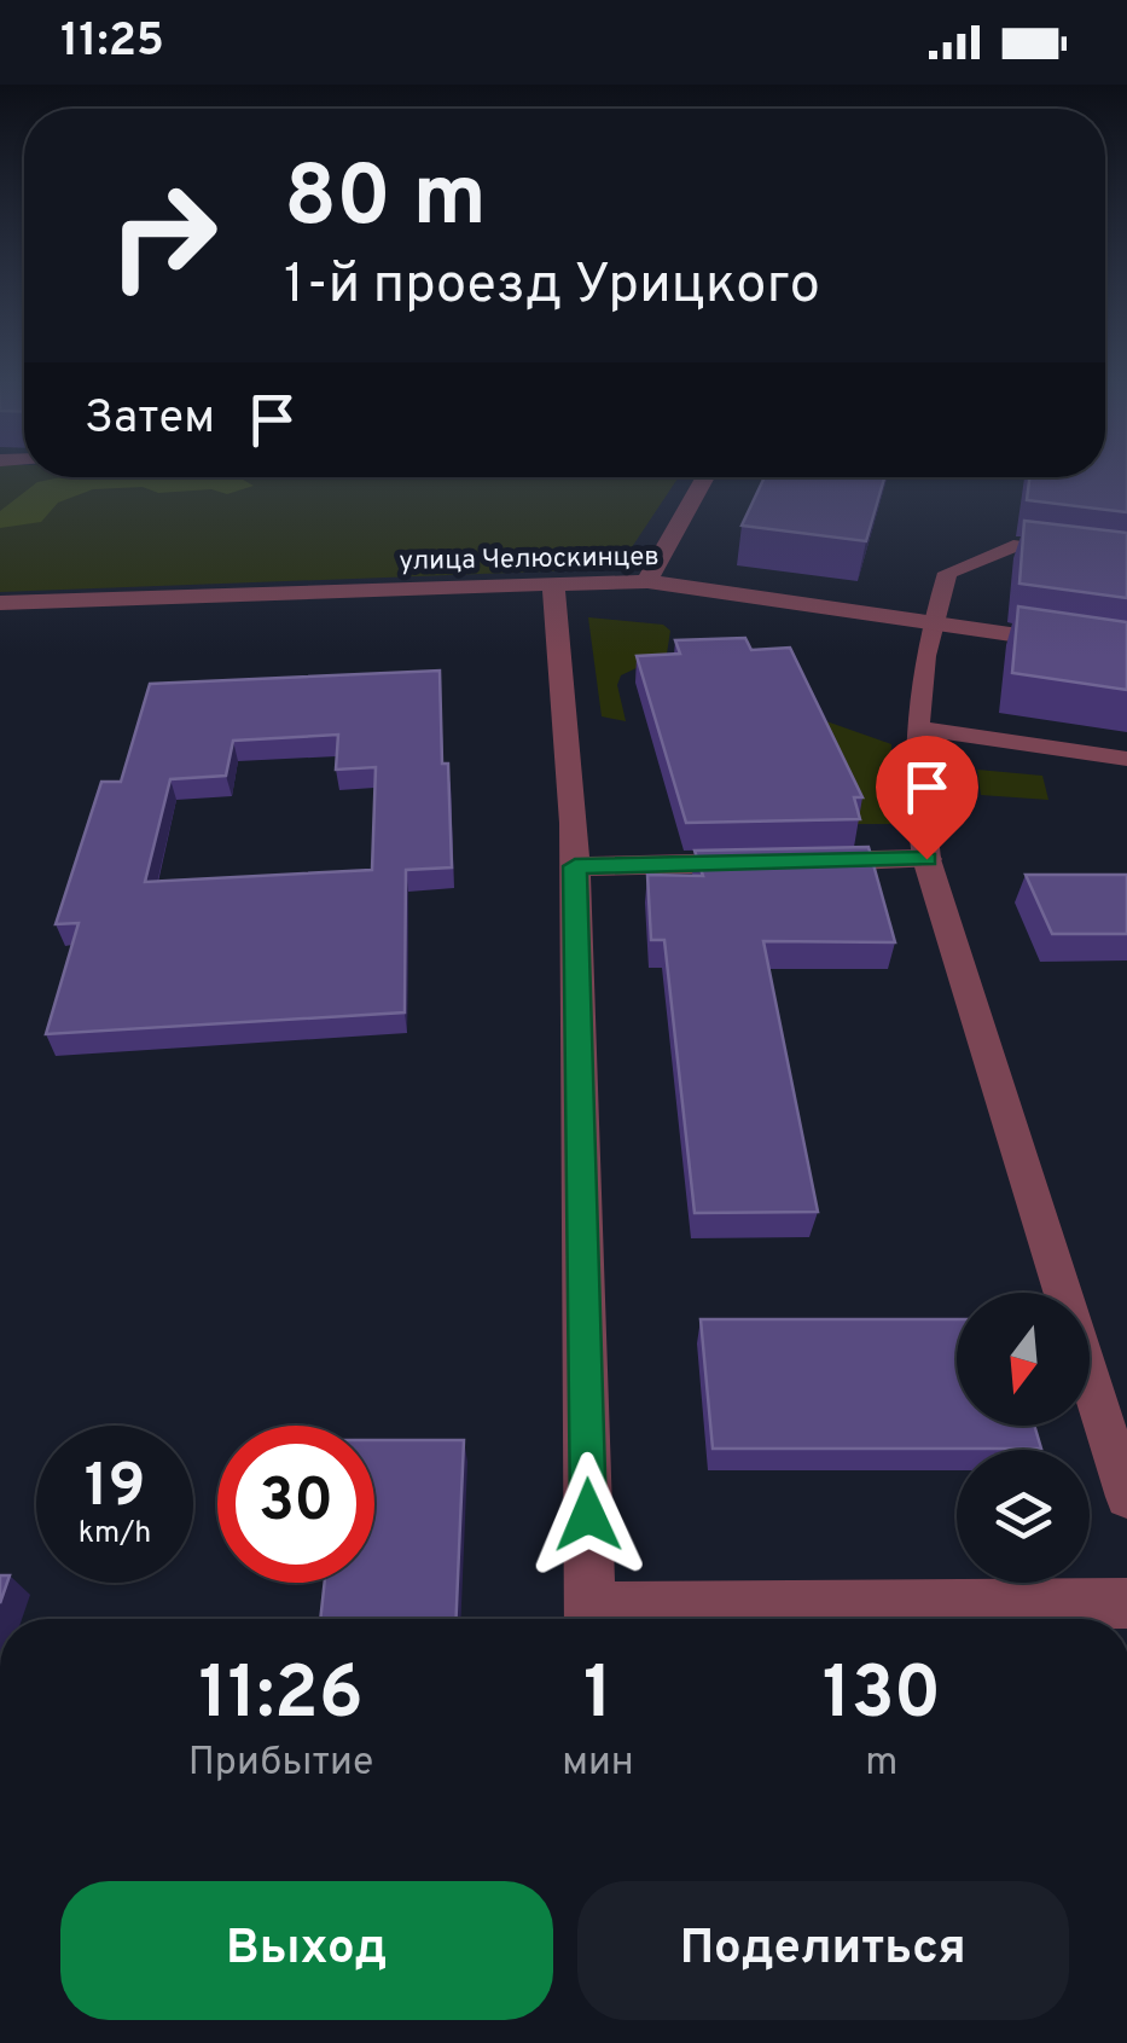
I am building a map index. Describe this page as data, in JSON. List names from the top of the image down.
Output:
{
  "streets": {
    "street": ["улица Челюскинцев"]
  },
  "north": "bottom",
  "page": {
    "status": "11:25",
    "turn": ["80 m", "1-й проезд Урицкого"],
    "then": "Затем",
    "speed": "19 km/h",
    "limit": "30",
    "eta": [
      "11:26",
      "Прибытие",
      "1",
      "мин",
      "130",
      "m"
    ],
    "buttons": ["Выход", "Поделиться"]
  }
}
